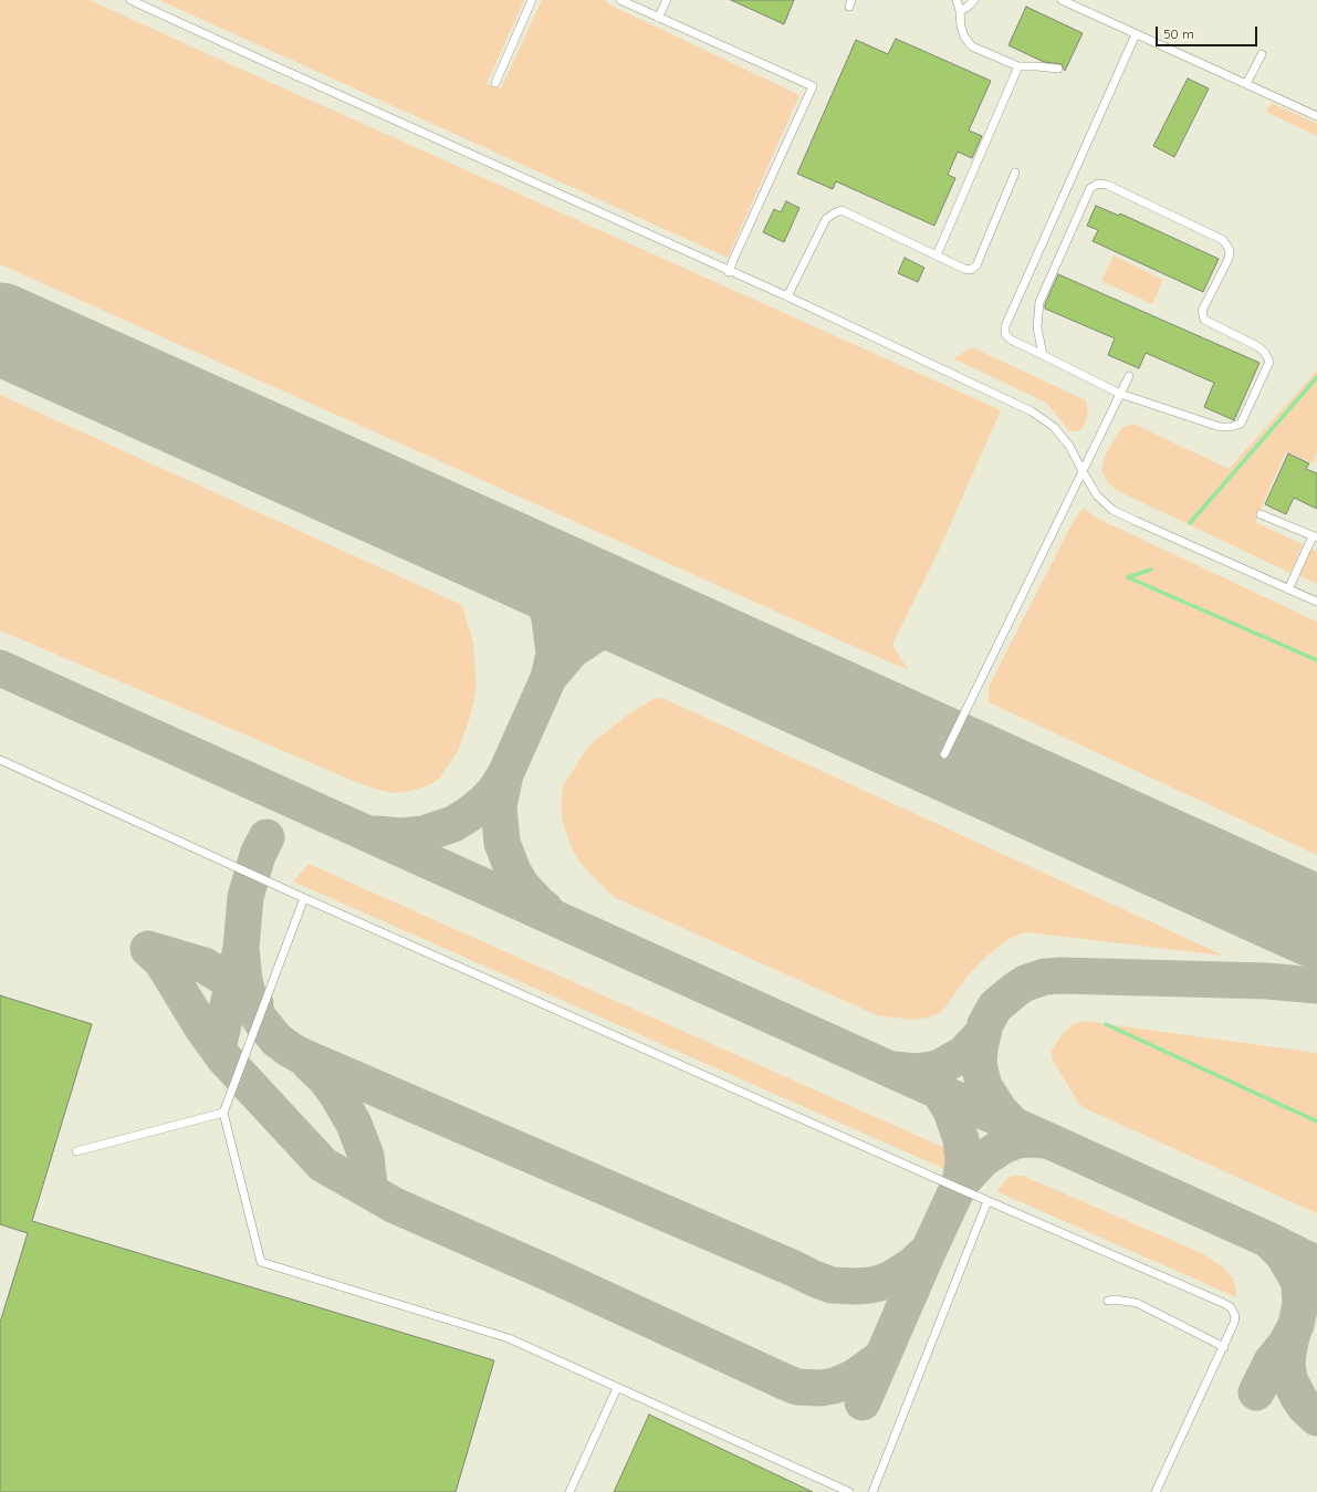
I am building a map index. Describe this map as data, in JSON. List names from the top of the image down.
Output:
{
  "scale_bar": "50 m"
}
